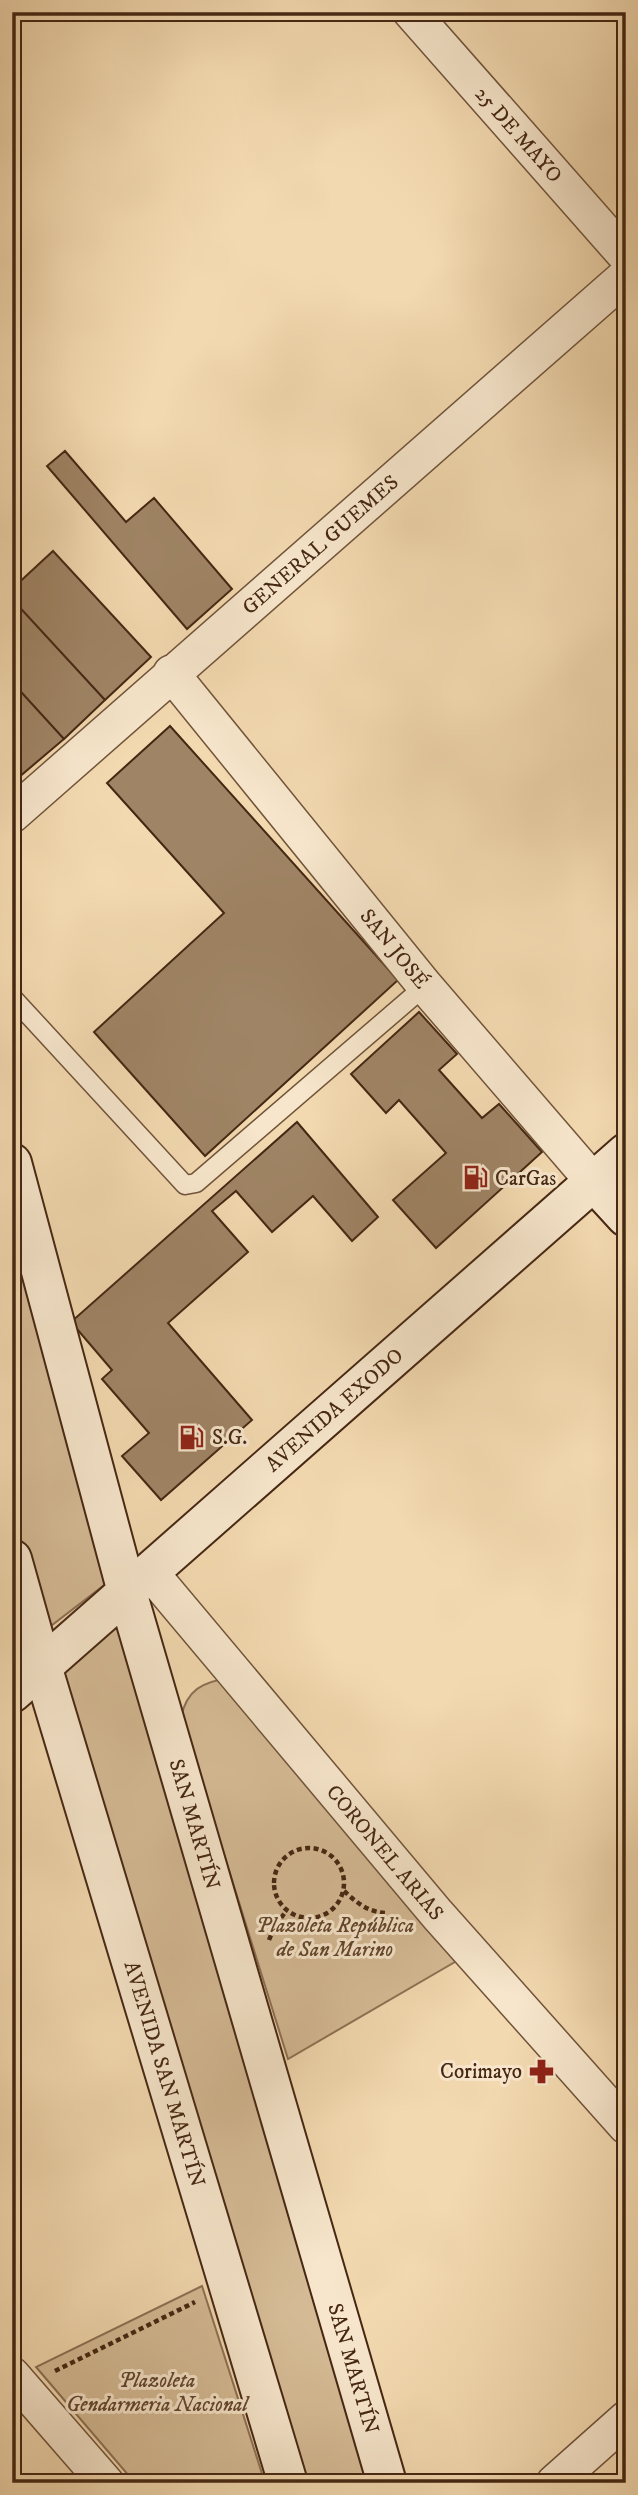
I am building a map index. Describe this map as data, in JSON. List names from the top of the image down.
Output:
{
  "streets": {
    "main road": [
      "SAN JOSÉ",
      "AVENIDA EXODO",
      "SAN MARTÍN",
      "AVENIDA SAN MARTÍN"
    ],
    "street": ["25 DE MAYO", "GENERAL GUEMES", "CORONEL ARIAS"]
  },
  "crossings": [
    ["GENERAL GUEMES", "SAN JOSÉ"],
    ["SAN JOSÉ", "AVENIDA EXODO"],
    ["AVENIDA EXODO", "SAN MARTÍN"],
    ["AVENIDA EXODO", "CORONEL ARIAS"],
    ["AVENIDA EXODO", "AVENIDA SAN MARTÍN"],
    ["SAN MARTÍN", "CORONEL ARIAS"]
  ],
  "parks": ["Plazoleta República de San Marino", "Plazoleta Gendarmeria Nacional"],
  "places": {
    "fuel station": ["CarGas", "S.G."],
    "pharmacy": ["Corimayo"]
  }
}
